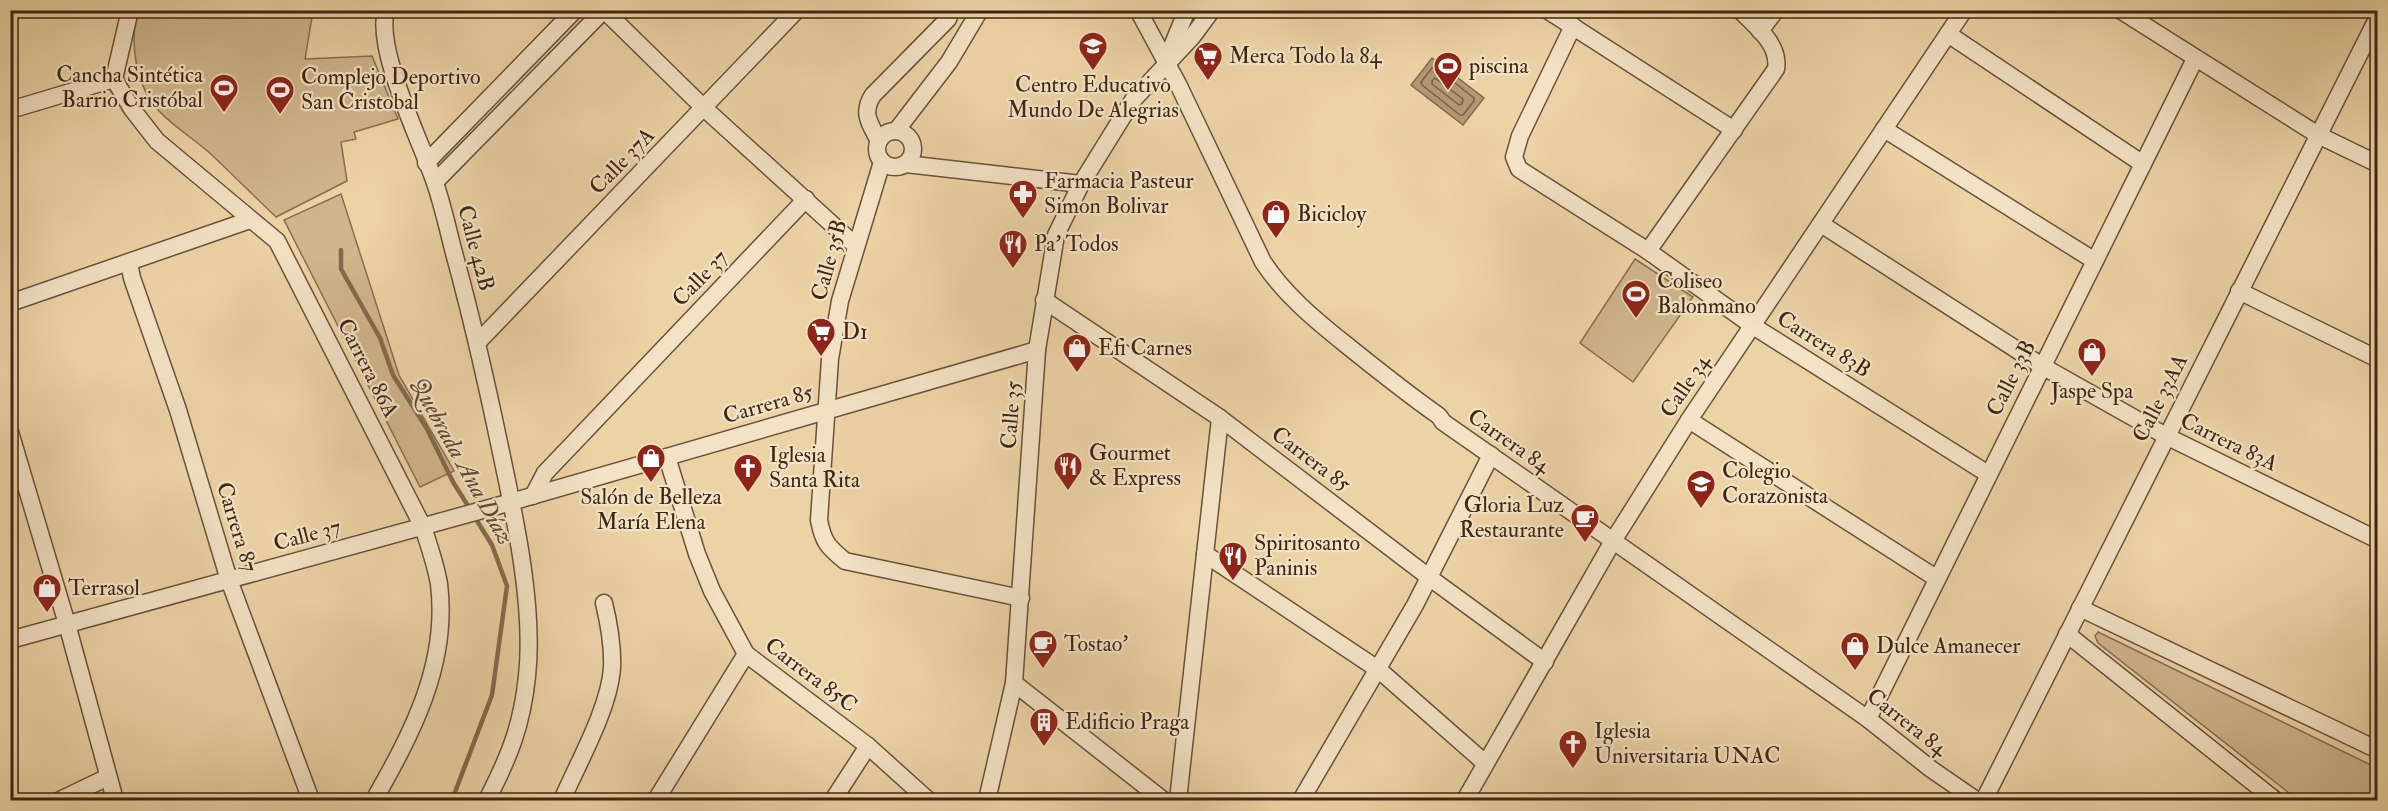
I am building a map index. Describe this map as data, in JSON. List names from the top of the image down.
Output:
{
  "streets": {
    "street": [
      "Calle 37A",
      "Calle 42B",
      "Calle 35B",
      "Calle 37",
      "Carrera 83B",
      "Carrera 86A",
      "Calle 33B",
      "Calle 34",
      "Calle 33AA",
      "Carrera 85",
      "Calle 35",
      "Carrera 84",
      "Carrera 83A",
      "Carrera 87",
      "Carrera 85C"
    ]
  },
  "crossings": [
    ["Calle 37A", "Calle 42B"],
    ["Calle 42B", "Calle 37"],
    ["Calle 42B", "Carrera 85"],
    ["Calle 35B", "Carrera 85"],
    ["Calle 35B", "Calle 35"],
    ["Calle 37", "Carrera 86A"],
    ["Calle 37", "Carrera 85"],
    ["Calle 37", "Carrera 87"],
    ["Carrera 83B", "Calle 33B"],
    ["Carrera 83B", "Calle 34"],
    ["Calle 33B", "Carrera 84"],
    ["Calle 33B", "Carrera 83A"],
    ["Calle 34", "Carrera 85"],
    ["Calle 34", "Carrera 84"],
    ["Calle 34", "Carrera 83A"],
    ["Calle 33AA", "Carrera 83A"],
    ["Carrera 85", "Calle 35"],
    ["Carrera 85", "Carrera 85C"],
    ["Calle 35", "Carrera 84"]
  ],
  "water": ["Quebrada Ana Díaz"],
  "places": {
    "school or university": ["Centro Educativo Mundo De Alegrias", "Colegio Corazonista"],
    "supermarket": ["Merca Todo la 84", "D1"],
    "sports": [
      "piscina",
      "Cancha Sintética Barrio Cristóbal",
      "Complejo Deportivo San Cristobal",
      "Coliseo Balonmano"
    ],
    "pharmacy": ["Farmacia Pasteur Simon Bolivar"],
    "shop": [
      "Bicicloy",
      "Efi Carnes",
      "Jaspe Spa",
      "Salón de Belleza María Elena",
      "Terrasol",
      "Dulce Amanecer"
    ],
    "restaurant": ["Pa' Todos", "Gourmet & Express", "Spiritosanto Paninis"],
    "church": ["Iglesia Santa Rita", "Iglesia Universitaria UNAC"],
    "cafe": ["Gloria Luz Restaurante", "Tostao’"],
    "building": ["Edificio Praga"]
  }
}
